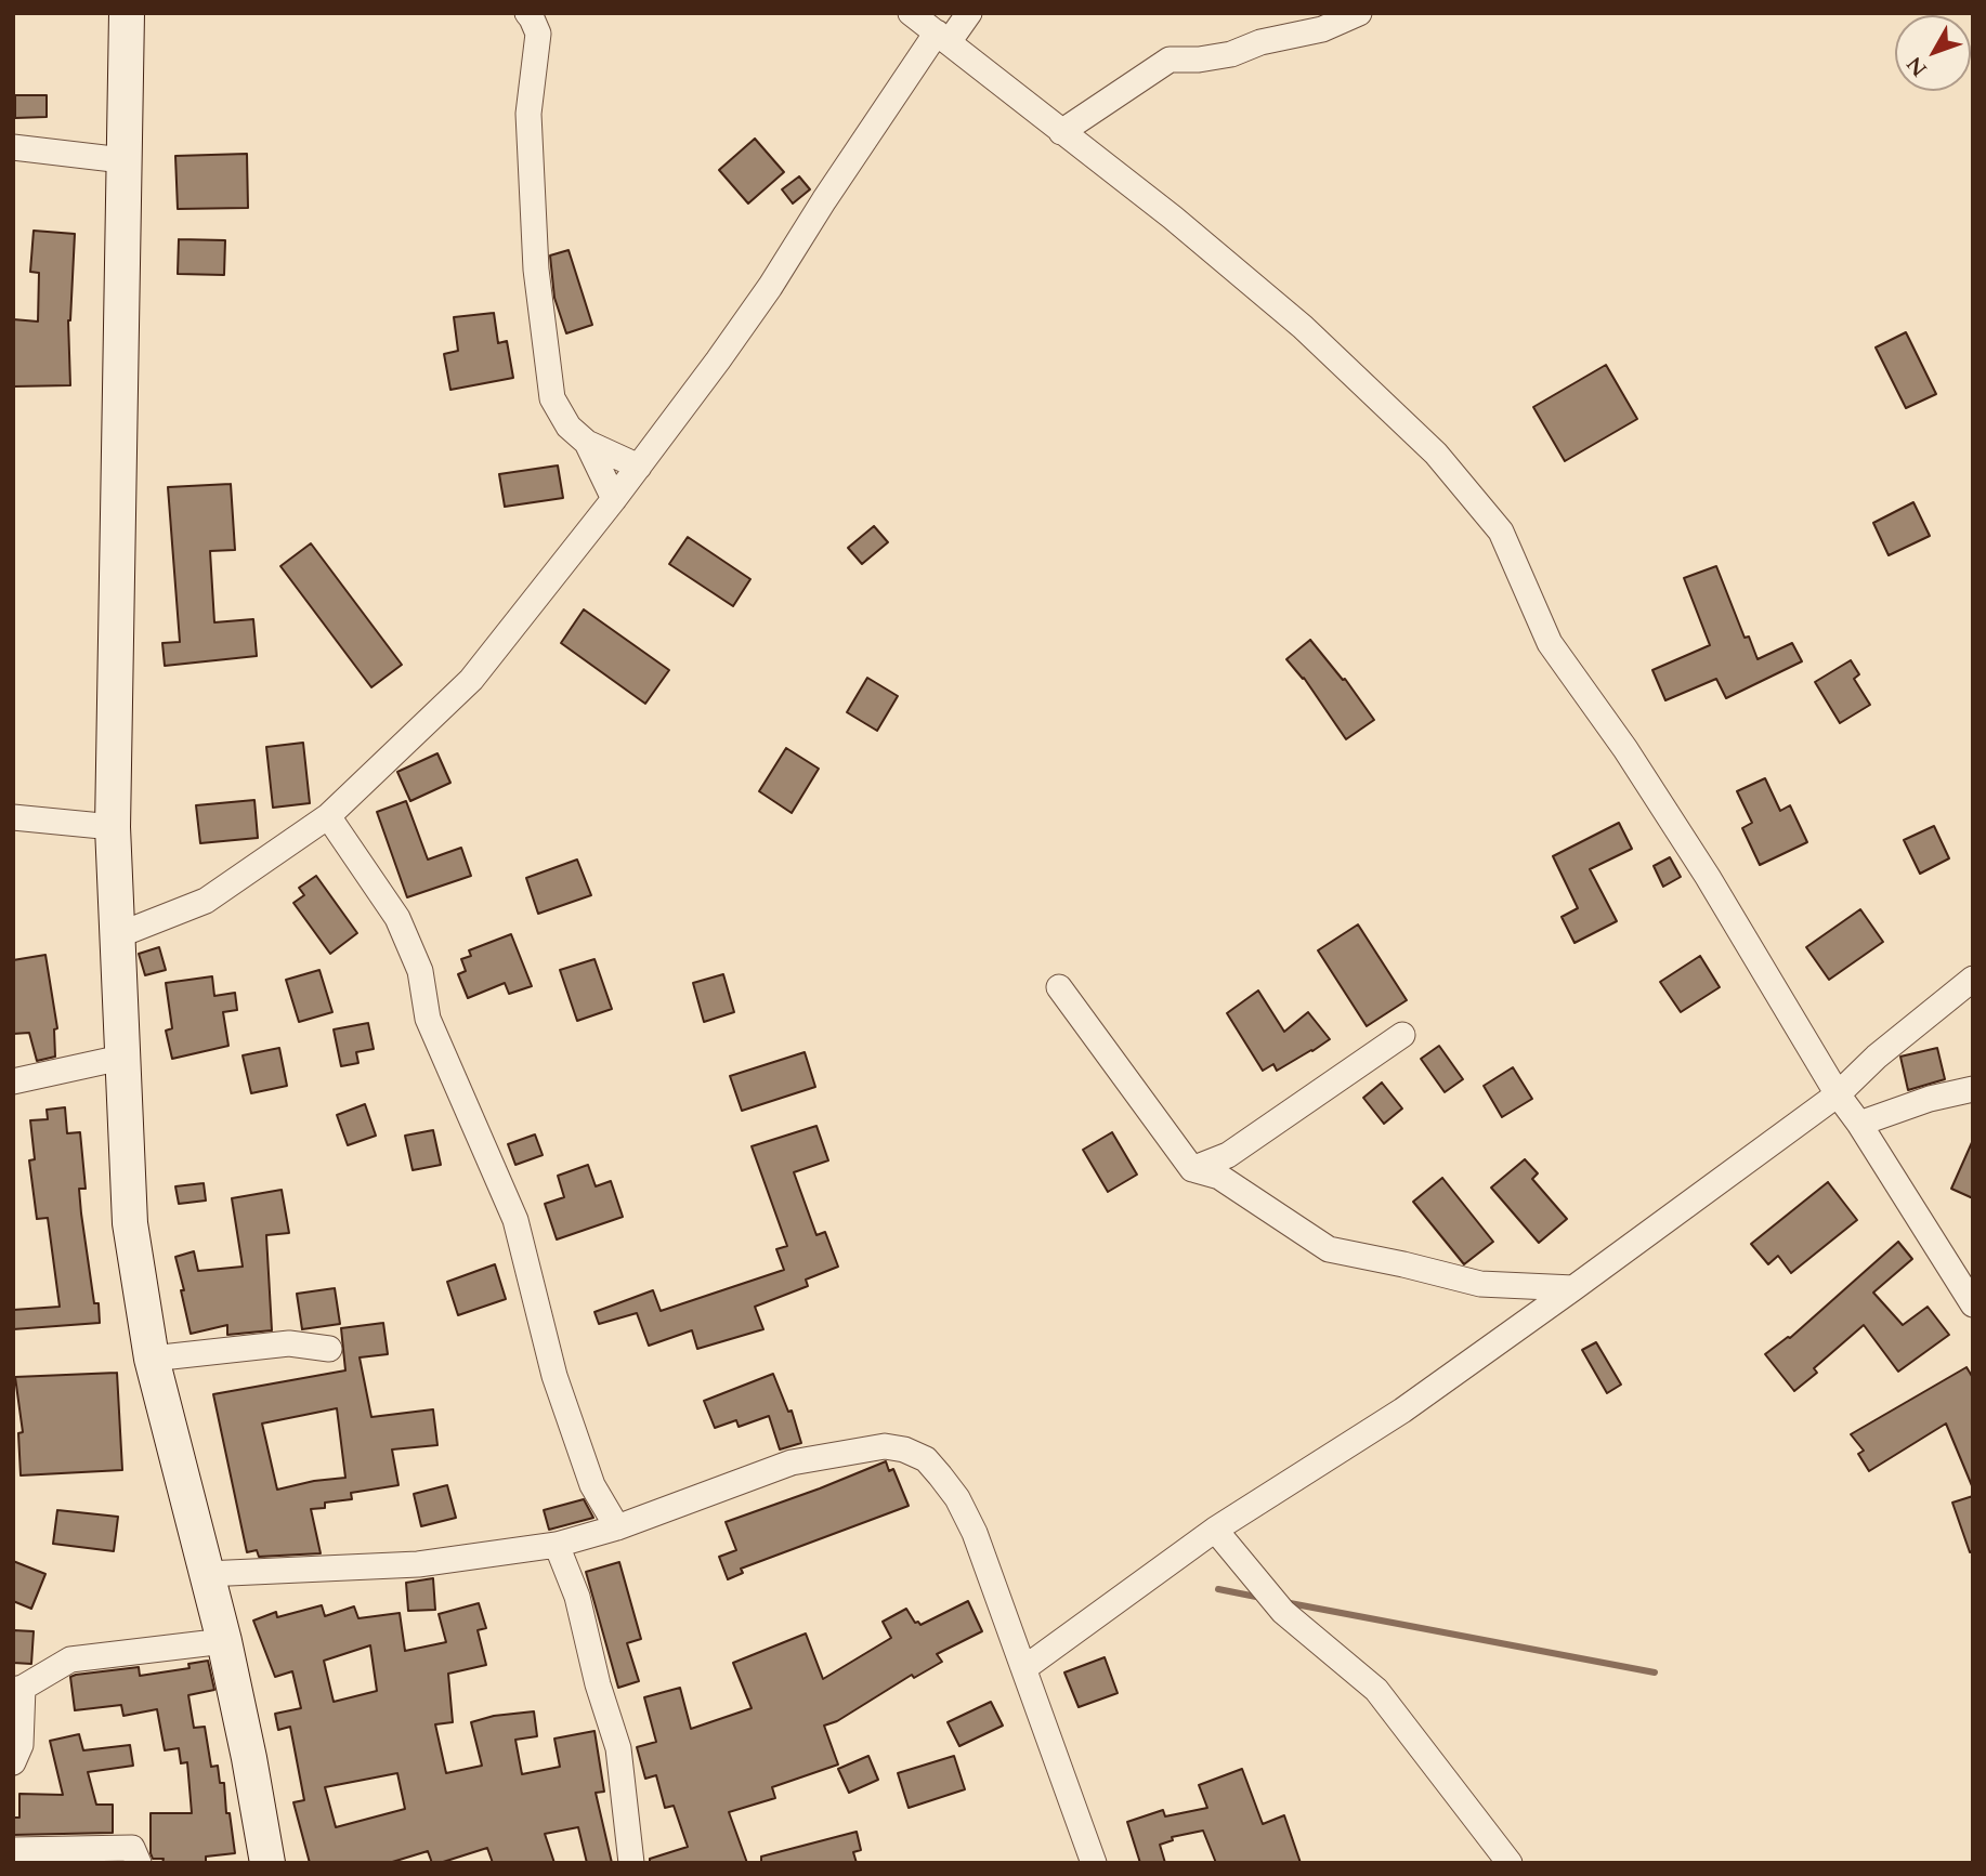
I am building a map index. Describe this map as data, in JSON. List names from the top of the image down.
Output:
{
  "north": "bottom left"
}
